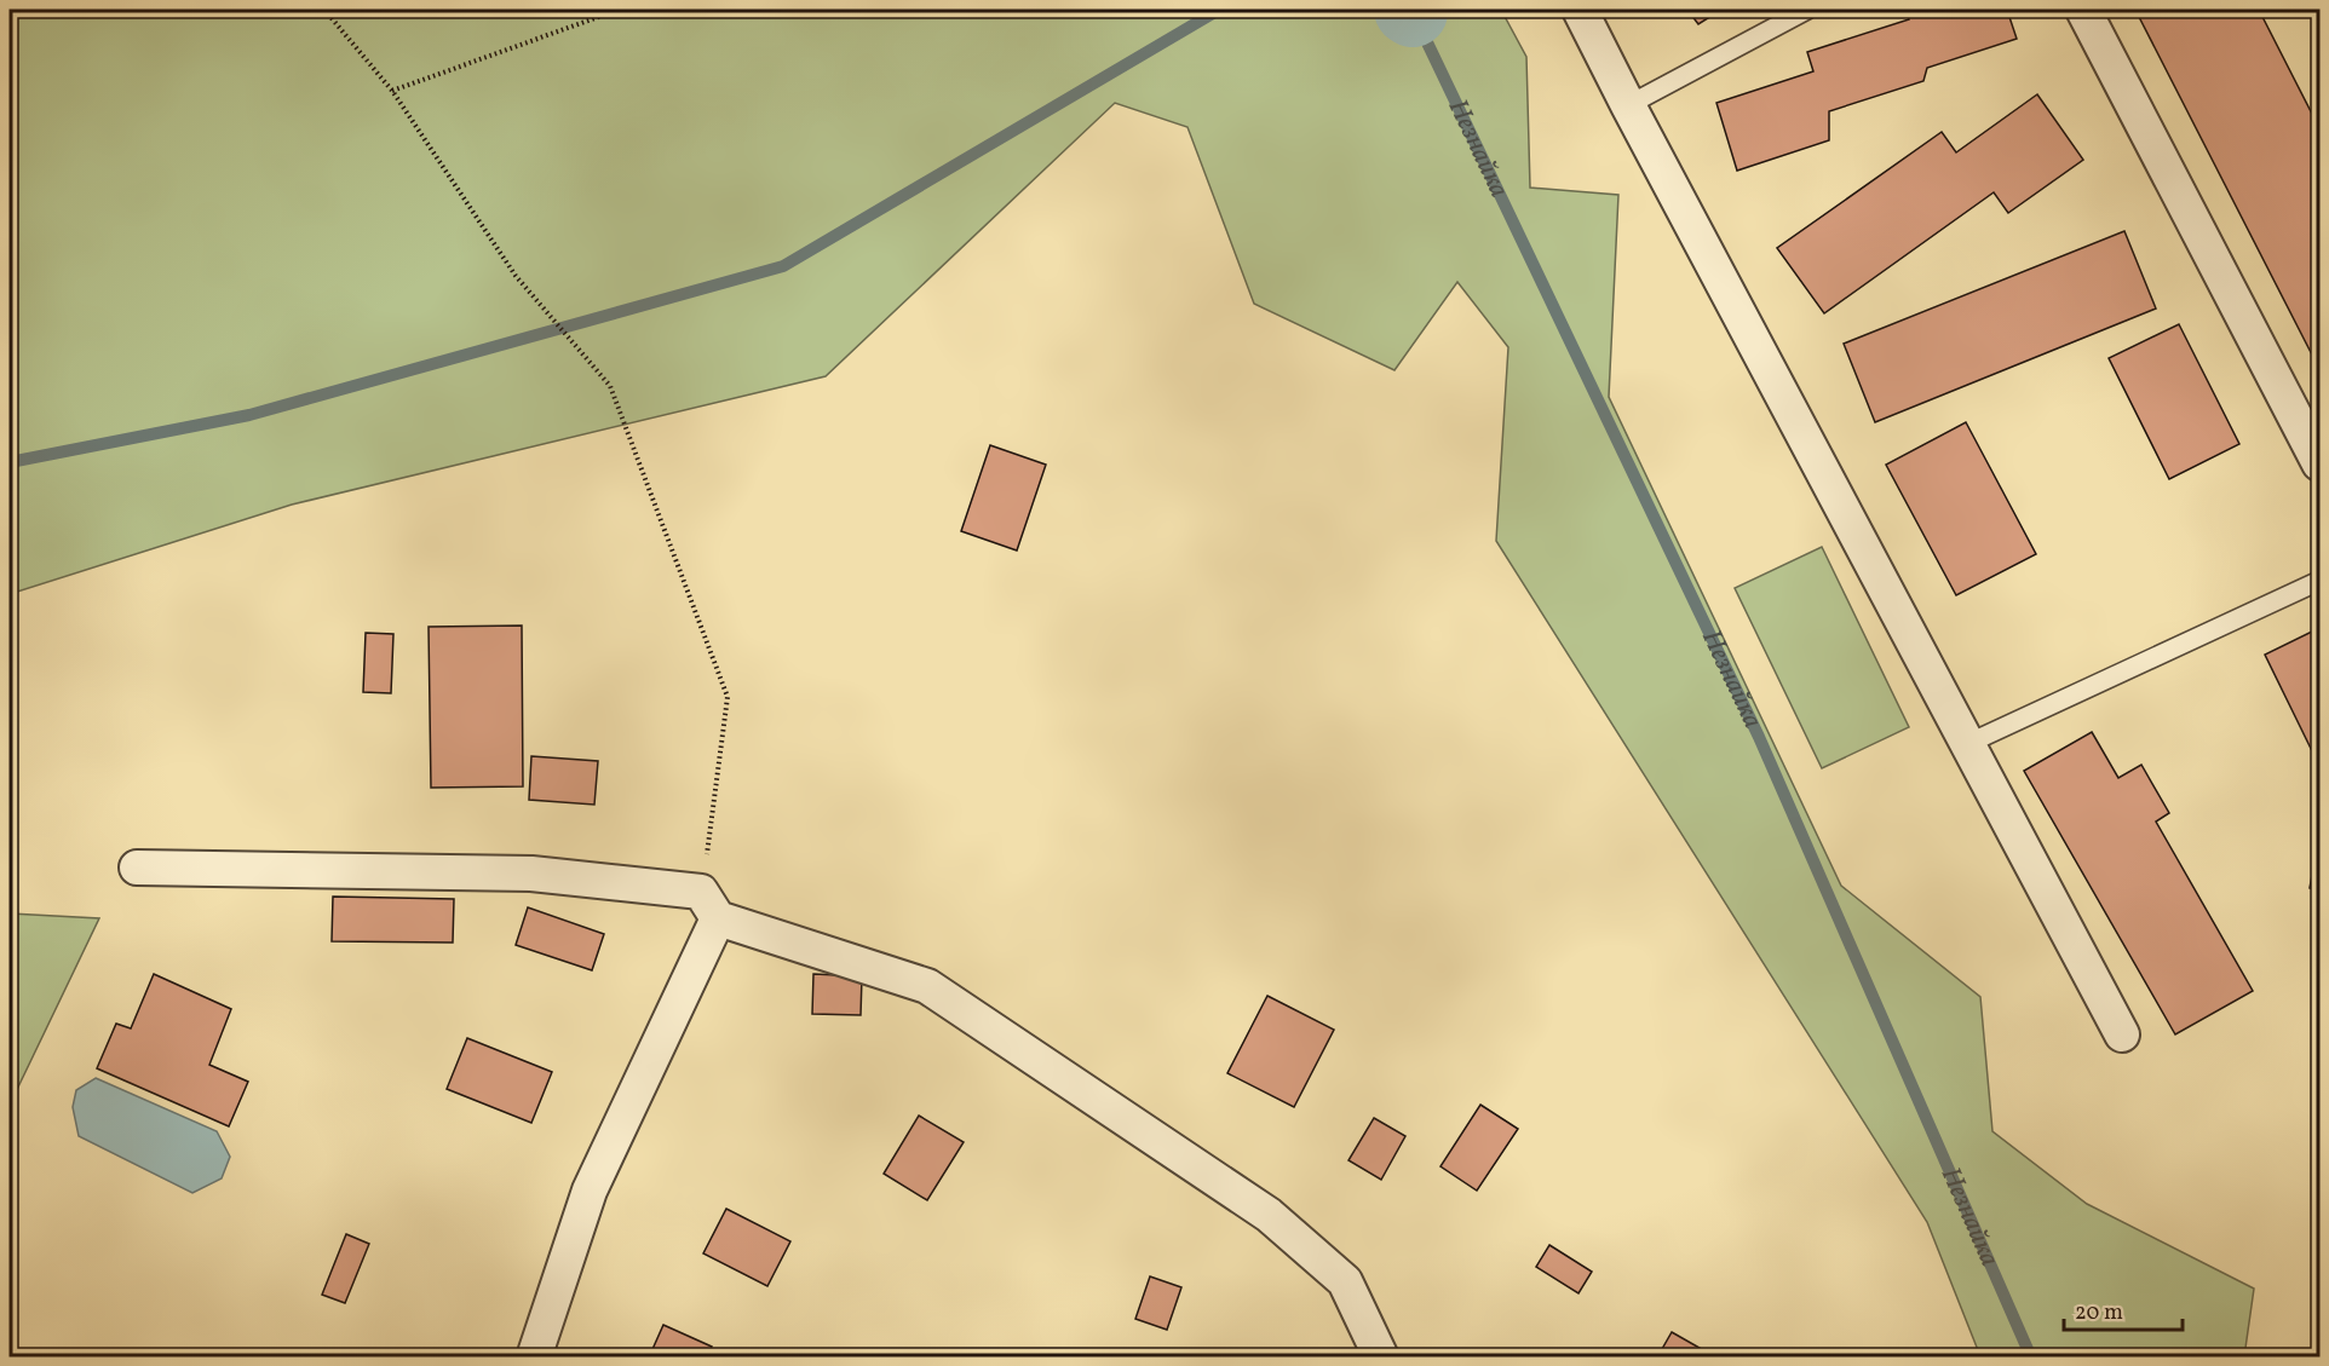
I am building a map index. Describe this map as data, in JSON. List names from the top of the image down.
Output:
{
  "water": ["Незнайка"],
  "scale_bar": "20 m"
}
